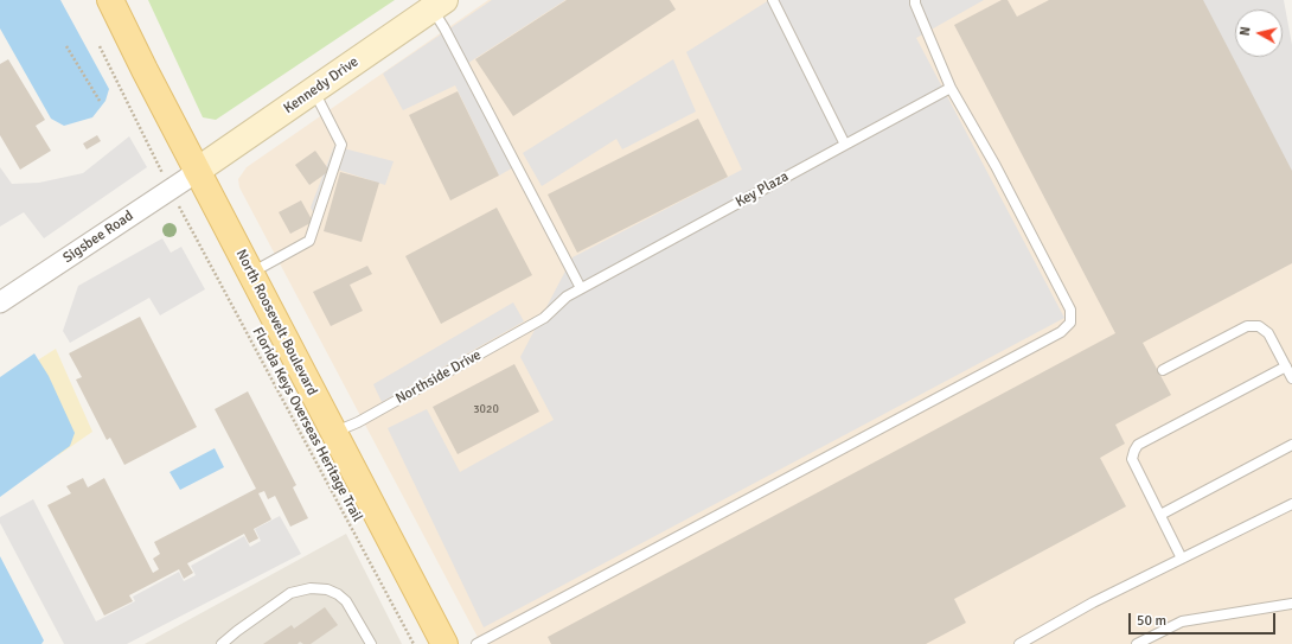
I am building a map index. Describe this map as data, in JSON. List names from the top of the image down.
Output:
{
  "streets": {
    "main road": ["Kennedy Drive", "North Roosevelt Boulevard"],
    "street": ["Sigsbee Road"],
    "lane": ["Key Plaza", "Northside Drive"],
    "path": ["Florida Keys Overseas Heritage Trail"]
  },
  "crossings": [
    ["Kennedy Drive", "Sigsbee Road"],
    ["Kennedy Drive", "North Roosevelt Boulevard"],
    ["Key Plaza", "Northside Drive"],
    ["Sigsbee Road", "North Roosevelt Boulevard"],
    ["North Roosevelt Boulevard", "Northside Drive"]
  ],
  "house_numbers": ["3020"],
  "scale_bar": "50 m",
  "north": "left"
}
